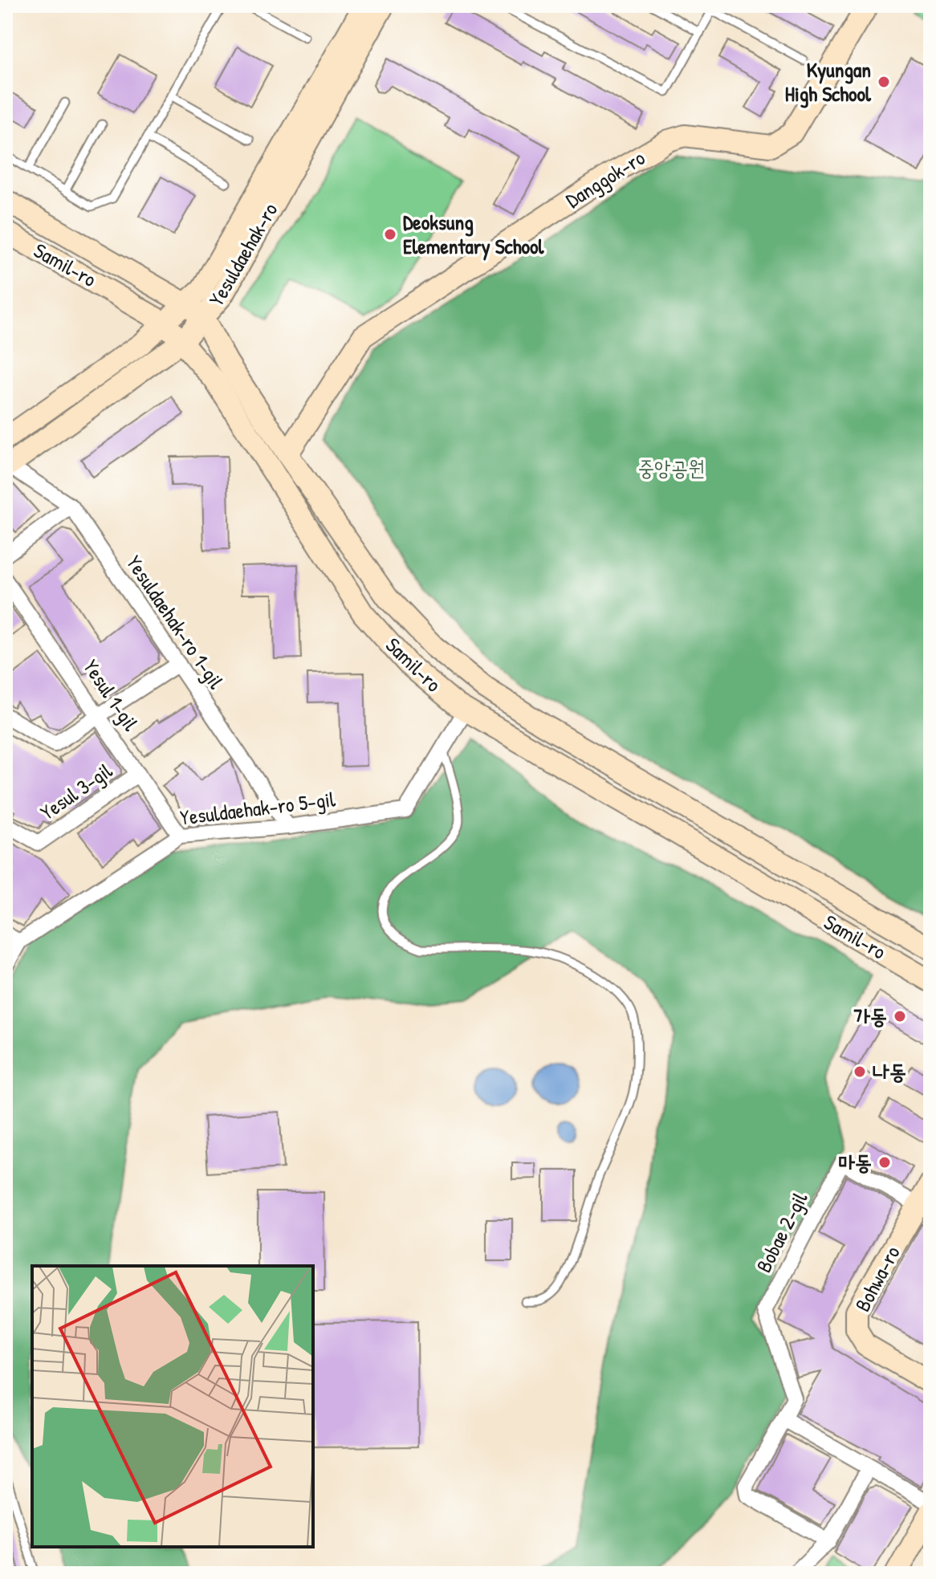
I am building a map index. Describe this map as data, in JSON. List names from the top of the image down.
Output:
{
  "streets": {
    "main road": [
      "Danggok-ro",
      "Yesuldaehak-ro",
      "Samil-ro",
      "Bohwa-ro"
    ],
    "street": [
      "Yesuldaehak-ro 1-gil",
      "Yesul 1-gil",
      "Yesul 3-gil",
      "Yesuldaehak-ro 5-gil",
      "Bobae 2-gil"
    ]
  },
  "crossings": [
    ["Danggok-ro", "Samil-ro"],
    ["Yesuldaehak-ro", "Samil-ro"],
    ["Yesuldaehak-ro", "Yesuldaehak-ro 1-gil"],
    ["Samil-ro", "Yesuldaehak-ro 5-gil"],
    ["Yesuldaehak-ro 1-gil", "Yesuldaehak-ro 5-gil"],
    ["Yesul 1-gil", "Yesul 3-gil"],
    ["Yesul 1-gil", "Yesuldaehak-ro 5-gil"],
    ["Bobae 2-gil", "Bohwa-ro"]
  ],
  "parks": ["중앙공원"],
  "places": [
    "Kyungan High School",
    "Deoksung Elementary School",
    "가동",
    "나동",
    "마동"
  ]
}
